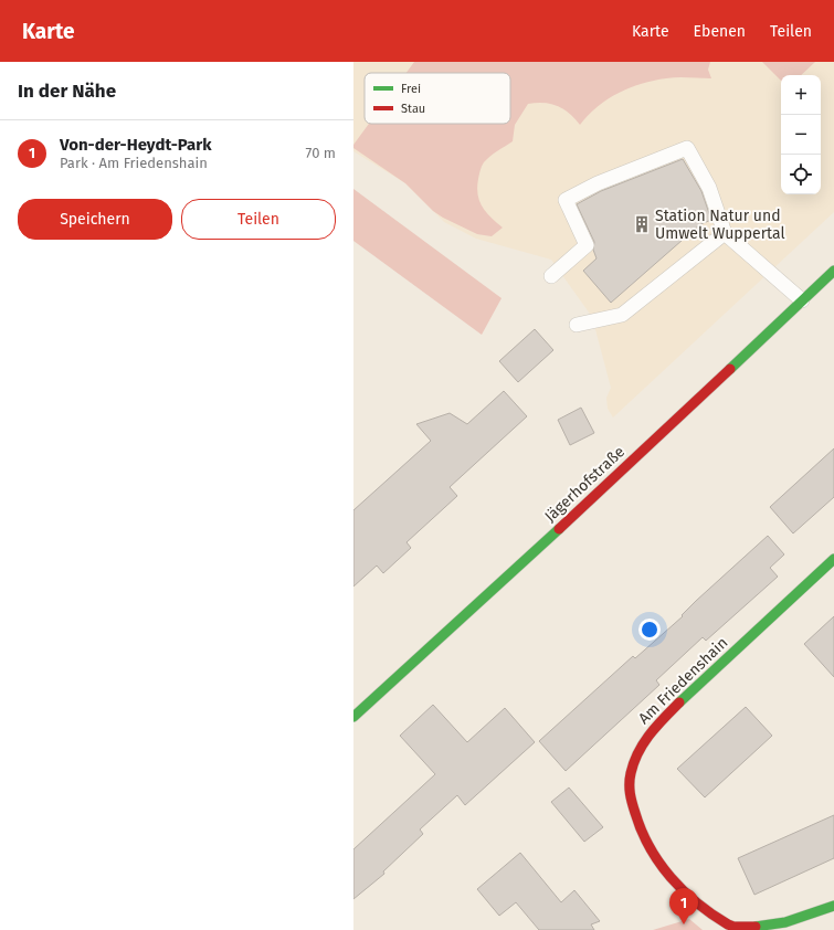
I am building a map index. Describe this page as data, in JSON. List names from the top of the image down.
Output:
{
  "streets": {
    "main road": ["Jägerhofstraße", "Am Friedenshain"]
  },
  "places": {
    "building": ["Station Natur und Umwelt Wuppertal"]
  },
  "legend": ["Frei", "Stau"],
  "page": {
    "header": "Karte",
    "nav": ["Karte", "Ebenen", "Teilen"],
    "heading": "In der Nähe",
    "map_buttons": ["+", "−"],
    "list": [
      {
        "mark": "1",
        "name": "Von-der-Heydt-Park",
        "note": "Park · Am Friedenshain",
        "value": "70 m"
      }
    ],
    "buttons": ["Speichern", "Teilen"],
    "pins": "1"
  }
}
